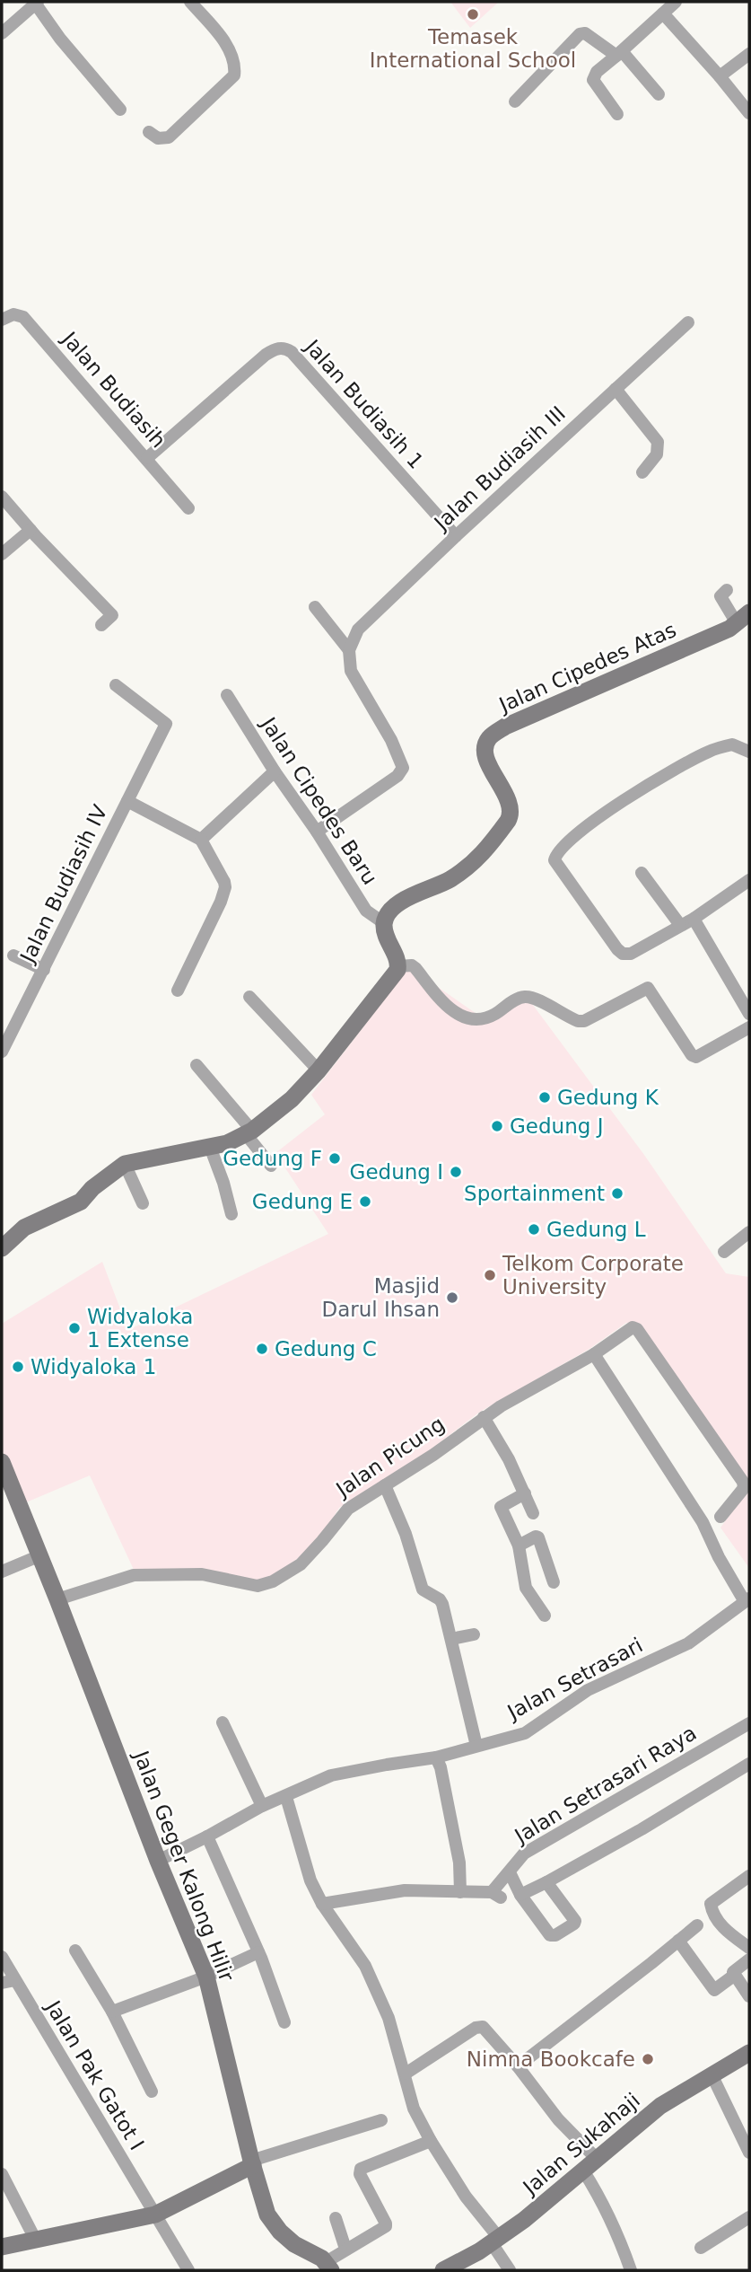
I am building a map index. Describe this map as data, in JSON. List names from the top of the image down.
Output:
{
  "streets": {
    "street": [
      "Jalan Budiasih",
      "Jalan Budiasih 1",
      "Jalan Budiasih III",
      "Jalan Cipedes Atas",
      "Jalan Cipedes Baru",
      "Jalan Budiasih IV",
      "Jalan Picung",
      "Jalan Setrasari",
      "Jalan Setrasari Raya",
      "Jalan Geger Kalong Hilir",
      "Jalan Pak Gatot I",
      "Jalan Sukahaji"
    ]
  },
  "crossings": [
    ["Jalan Budiasih", "Jalan Budiasih 1"],
    ["Jalan Budiasih 1", "Jalan Budiasih III"],
    ["Jalan Cipedes Atas", "Jalan Cipedes Baru"],
    ["Jalan Picung", "Jalan Geger Kalong Hilir"],
    ["Jalan Setrasari", "Jalan Geger Kalong Hilir"]
  ],
  "places": [
    "Temasek International School",
    "Gedung K",
    "Gedung J",
    "Gedung F",
    "Gedung I",
    "Sportainment",
    "Gedung E",
    "Gedung L",
    "Telkom Corporate University",
    "Masjid Darul Ihsan",
    "Widyaloka 1 Extense",
    "Gedung C",
    "Widyaloka 1",
    "Nimna Bookcafe"
  ]
}
